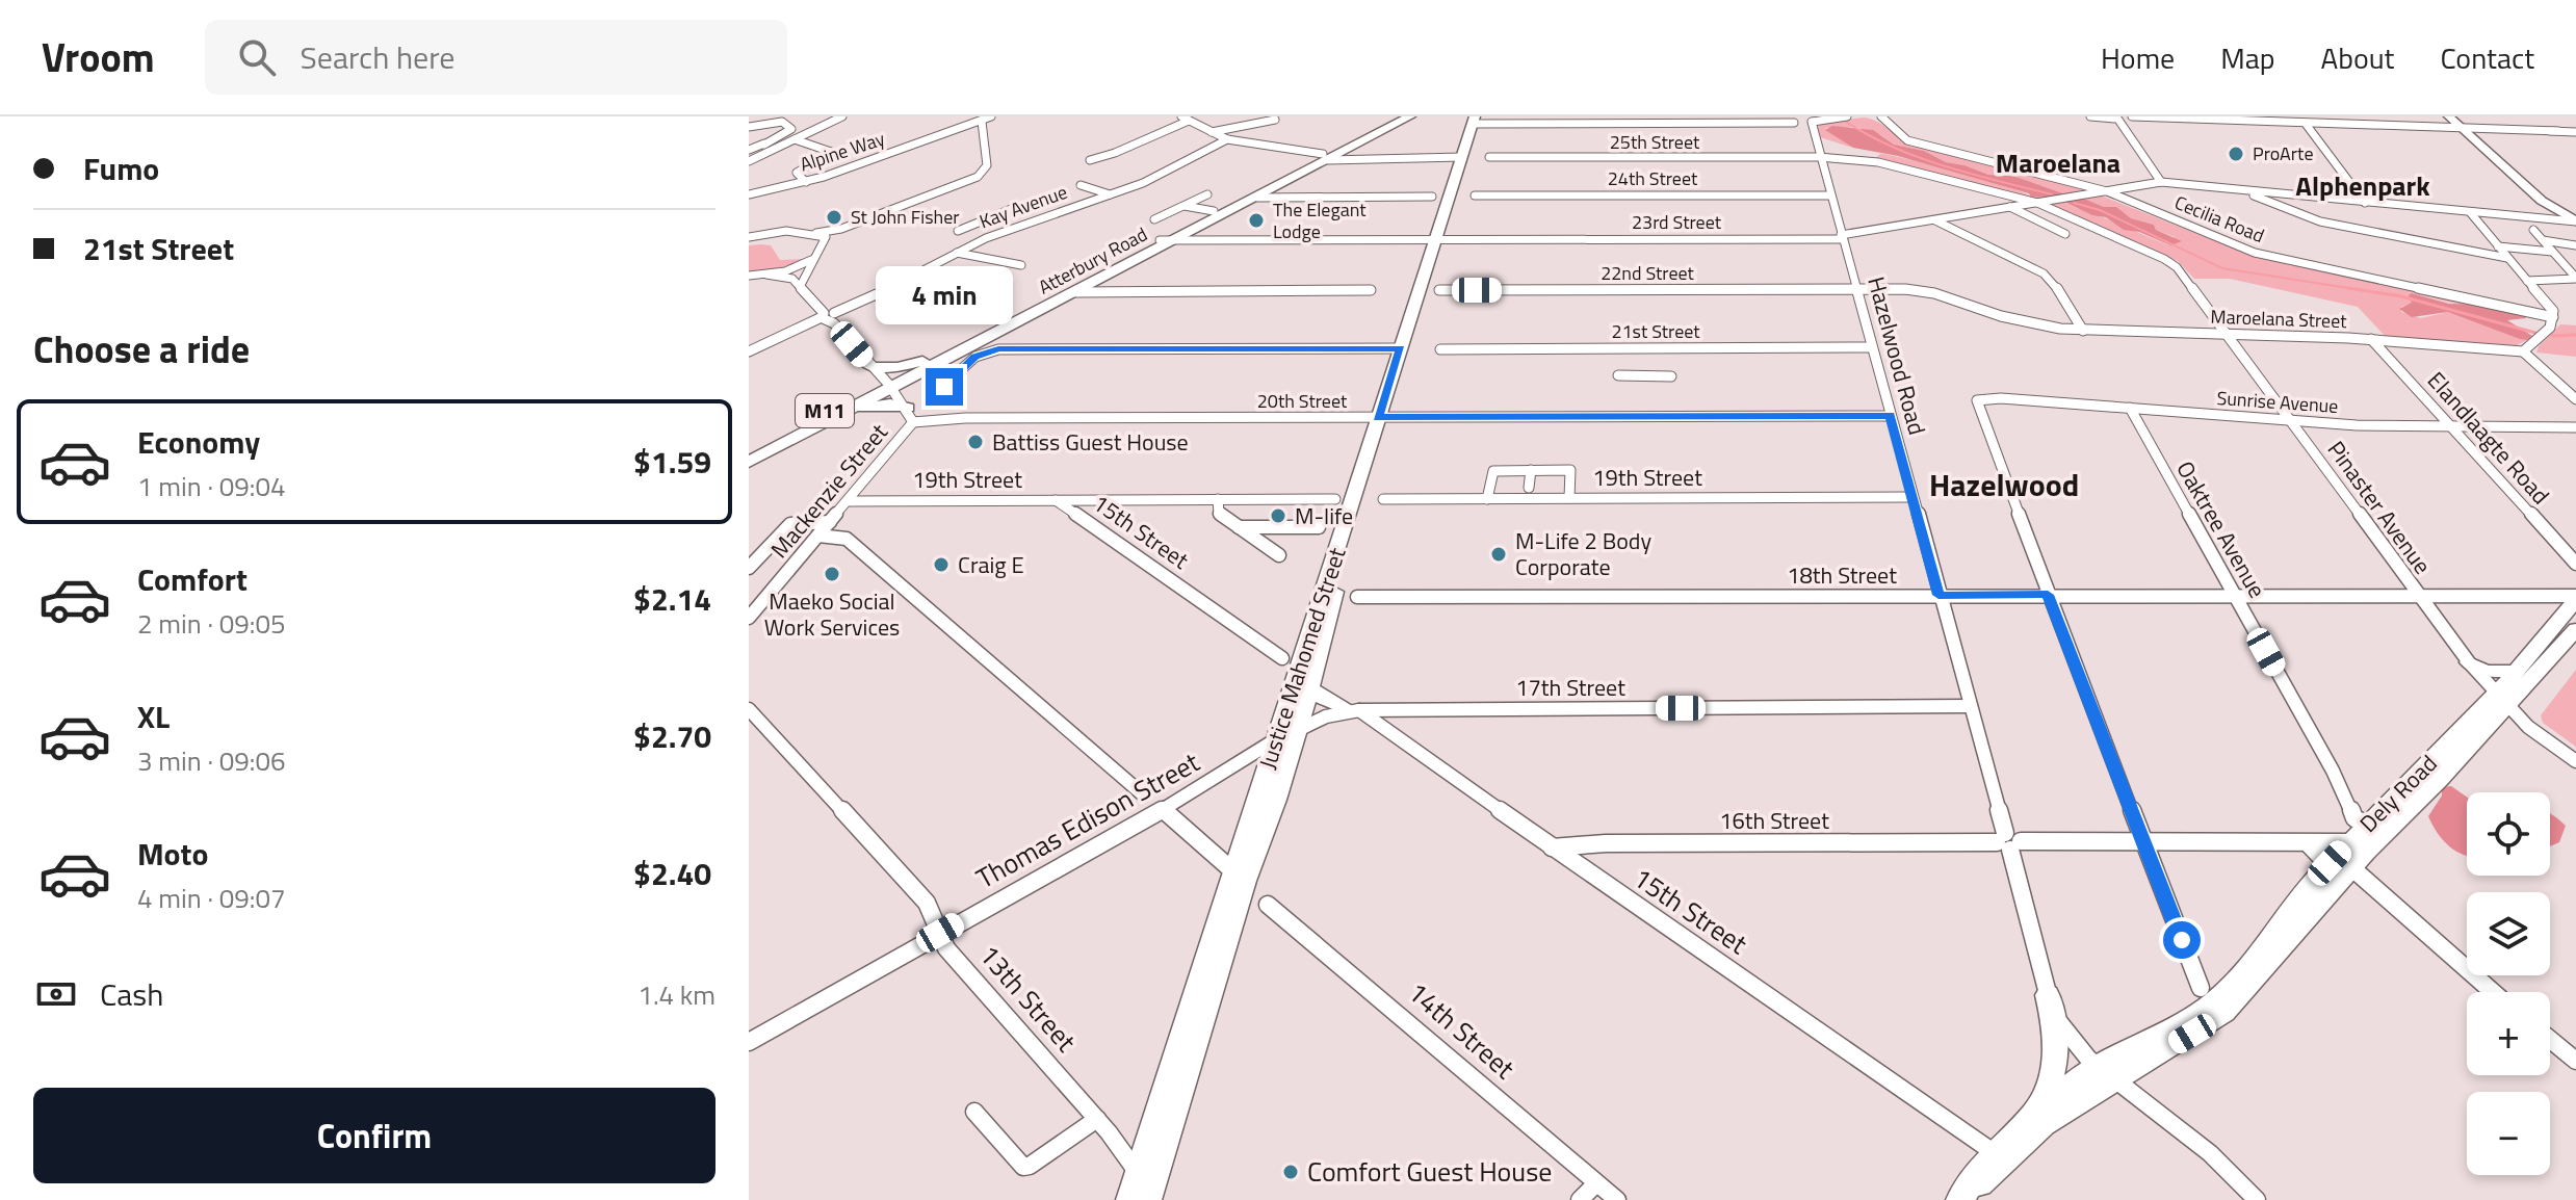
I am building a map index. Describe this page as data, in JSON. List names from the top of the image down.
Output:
{
  "streets": {
    "main road": [
      "Atterbury Road",
      "M11",
      "Justice Mahomed Street",
      "Dely Road"
    ],
    "street": [
      "25th Street",
      "Alpine Way",
      "24th Street",
      "Kay Avenue",
      "Cecilia Road",
      "23rd Street",
      "22nd Street",
      "Maroelana Street",
      "21st Street",
      "Hazelwood Road",
      "20th Street",
      "Sunrise Avenue",
      "Elandlaagte Road",
      "19th Street",
      "Mackenzie Street",
      "Pinaster Avenue",
      "Oaktree Avenue",
      "15th Street",
      "18th Street",
      "17th Street",
      "Thomas Edison Street",
      "16th Street",
      "13th Street",
      "14th Street"
    ]
  },
  "crossings": [
    ["25th Street", "23rd Street"],
    ["25th Street", "Hazelwood Road"],
    ["25th Street", "Pinaster Avenue"],
    ["24th Street", "Hazelwood Road"],
    ["Kay Avenue", "Mackenzie Street"],
    ["Cecilia Road", "23rd Street"],
    ["23rd Street", "Atterbury Road"],
    ["23rd Street", "Hazelwood Road"],
    ["23rd Street", "Pinaster Avenue"],
    ["23rd Street", "Justice Mahomed Street"],
    ["Atterbury Road", "Mackenzie Street"],
    ["22nd Street", "Maroelana Street"],
    ["22nd Street", "Hazelwood Road"],
    ["Maroelana Street", "Hazelwood Road"],
    ["Maroelana Street", "Elandlaagte Road"],
    ["Maroelana Street", "Pinaster Avenue"],
    ["21st Street", "Hazelwood Road"],
    ["Hazelwood Road", "20th Street"],
    ["Hazelwood Road", "19th Street"],
    ["Hazelwood Road", "18th Street"],
    ["Hazelwood Road", "17th Street"],
    ["Hazelwood Road", "Dely Road"],
    ["Hazelwood Road", "16th Street"],
    ["20th Street", "Mackenzie Street"],
    ["20th Street", "Justice Mahomed Street"],
    ["Sunrise Avenue", "Elandlaagte Road"],
    ["Sunrise Avenue", "Pinaster Avenue"],
    ["Sunrise Avenue", "Oaktree Avenue"],
    ["Sunrise Avenue", "18th Street"],
    ["19th Street", "Mackenzie Street"],
    ["19th Street", "15th Street"],
    ["Pinaster Avenue", "18th Street"],
    ["Pinaster Avenue", "Dely Road"],
    ["Oaktree Avenue", "18th Street"],
    ["Oaktree Avenue", "Dely Road"],
    ["15th Street", "17th Street"],
    ["15th Street", "16th Street"],
    ["18th Street", "Dely Road"],
    ["Justice Mahomed Street", "17th Street"],
    ["Justice Mahomed Street", "Thomas Edison Street"],
    ["Justice Mahomed Street", "13th Street"],
    ["17th Street", "Thomas Edison Street"],
    ["Dely Road", "16th Street"],
    ["Thomas Edison Street", "13th Street"]
  ],
  "districts": ["Maroelana", "Alphenpark", "Hazelwood"],
  "places": [
    "ProArte",
    "St John Fisher",
    "The Elegant Lodge",
    "Battiss Guest House",
    "M-life",
    "M-Life 2 Body Corporate",
    "Craig E",
    "Maeko Social Work Services",
    "Comfort Guest House"
  ],
  "page": {
    "header": "Vroom",
    "search": "Search here",
    "nav": [
      "Home",
      "Map",
      "About",
      "Contact"
    ],
    "banner": ["Fumo", "21st Street"],
    "bubble": "4 min",
    "heading": "Choose a ride",
    "list": [
      {
        "name": "Economy",
        "note": "1 min · 09:04",
        "value": "$1.59"
      },
      {
        "name": "Comfort",
        "note": "2 min · 09:05",
        "value": "$2.14"
      },
      {
        "name": "XL",
        "note": "3 min · 09:06",
        "value": "$2.70"
      },
      {
        "name": "Moto",
        "note": "4 min · 09:07",
        "value": "$2.40"
      }
    ],
    "map_buttons": ["+", "−"],
    "pay": ["Cash", "1.4 km"],
    "buttons": "Confirm"
  }
}
